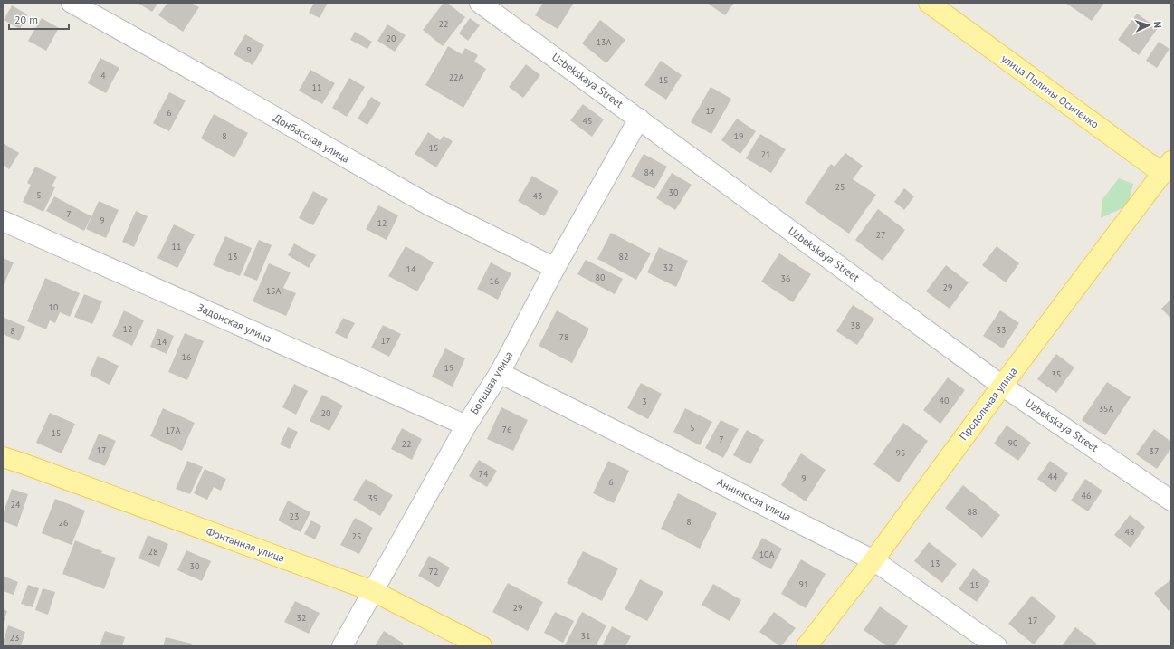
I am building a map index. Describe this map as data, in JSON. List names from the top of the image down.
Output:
{
  "streets": {
    "main road": ["улица Полины Осипенко", "Продольная улица", "Фонтанная улица"],
    "street": [
      "Uzbekskaya Street",
      "Донбасская улица",
      "Задонская улица",
      "Большая улица",
      "Аннинская улица"
    ]
  },
  "crossings": [
    ["Uzbekskaya Street", "Большая улица"],
    ["Uzbekskaya Street", "Продольная улица"],
    ["улица Полины Осипенко", "Продольная улица"],
    ["Донбасская улица", "Большая улица"],
    ["Задонская улица", "Большая улица"],
    ["Большая улица", "Аннинская улица"],
    ["Большая улица", "Фонтанная улица"],
    ["Продольная улица", "Аннинская улица"]
  ],
  "house_numbers": [
    "22",
    "20",
    "13А",
    "9",
    "4",
    "22А",
    "15",
    "11",
    "17",
    "6",
    "45",
    "8",
    "19",
    "15",
    "21",
    "84",
    "25",
    "30",
    "5",
    "43",
    "7",
    "9",
    "12",
    "27",
    "11",
    "13",
    "82",
    "32",
    "14",
    "80",
    "36",
    "16",
    "29",
    "15А",
    "10",
    "38",
    "12",
    "33",
    "8",
    "78",
    "17",
    "14",
    "16",
    "19",
    "35",
    "40",
    "3",
    "35А",
    "20",
    "5",
    "76",
    "17А",
    "15",
    "7",
    "90",
    "22",
    "17",
    "37",
    "95",
    "74",
    "44",
    "9",
    "6",
    "46",
    "39",
    "24",
    "88",
    "23",
    "8",
    "26",
    "48",
    "25",
    "28",
    "10А",
    "13",
    "30",
    "72",
    "91",
    "15",
    "29",
    "32",
    "17",
    "31",
    "23"
  ],
  "scale_bar": "20 m",
  "north": "right"
}
